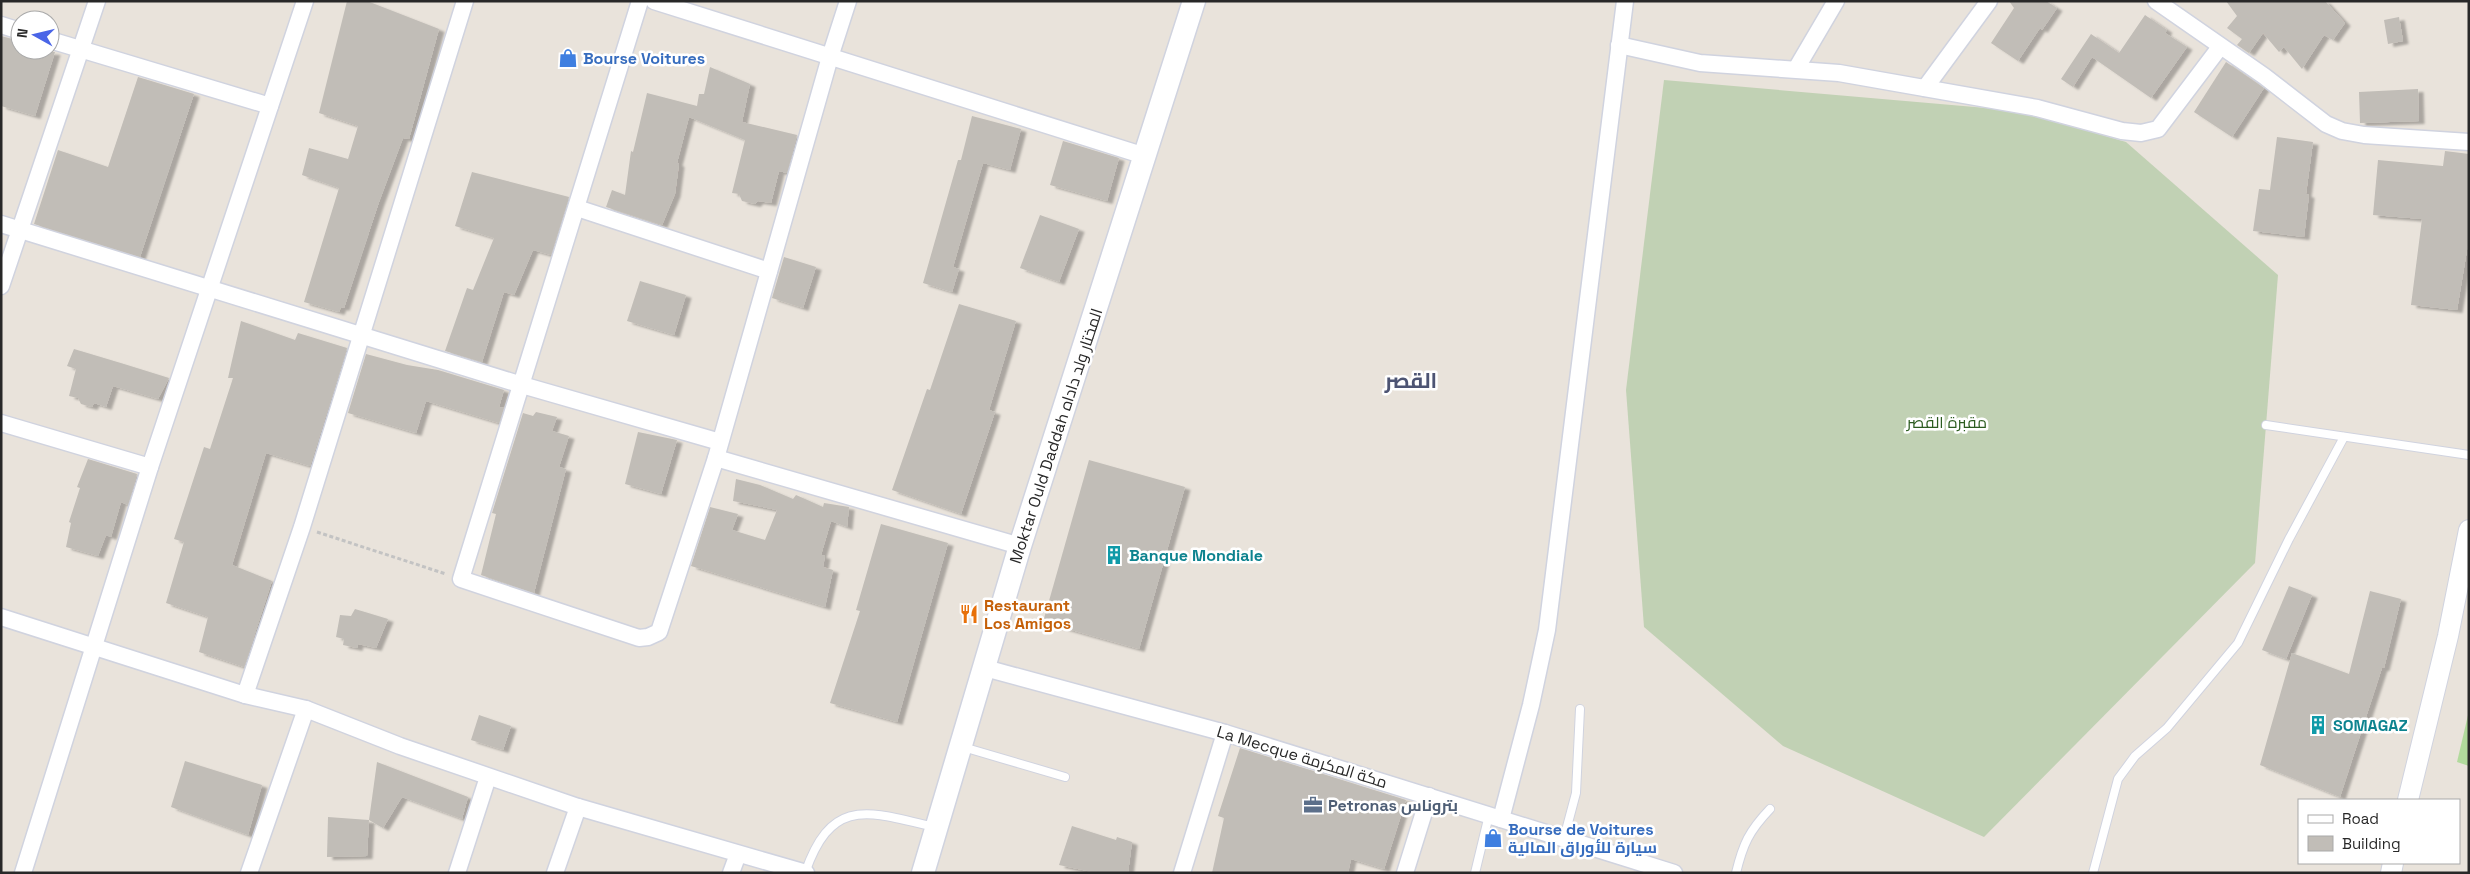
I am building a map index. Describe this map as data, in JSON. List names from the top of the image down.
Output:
{
  "streets": {
    "main road": ["Moktar Ould Daddah المختار ولد داداه"],
    "street": ["La Mecque مكة المكرمة"]
  },
  "crossings": [
    ["Moktar Ould Daddah المختار ولد داداه", "La Mecque مكة المكرمة"]
  ],
  "districts": ["القصر"],
  "parks": ["مقبرة القصر"],
  "places": {
    "shop": ["Bourse Voitures", "Bourse de Voitures سيارة للأوراق المالية"],
    "building": ["Banque Mondiale", "SOMAGAZ"],
    "restaurant": ["Restaurant Los Amigos"],
    "office": ["Petronas بتروناس"]
  },
  "legend": ["Road", "Building"],
  "north": "left"
}
